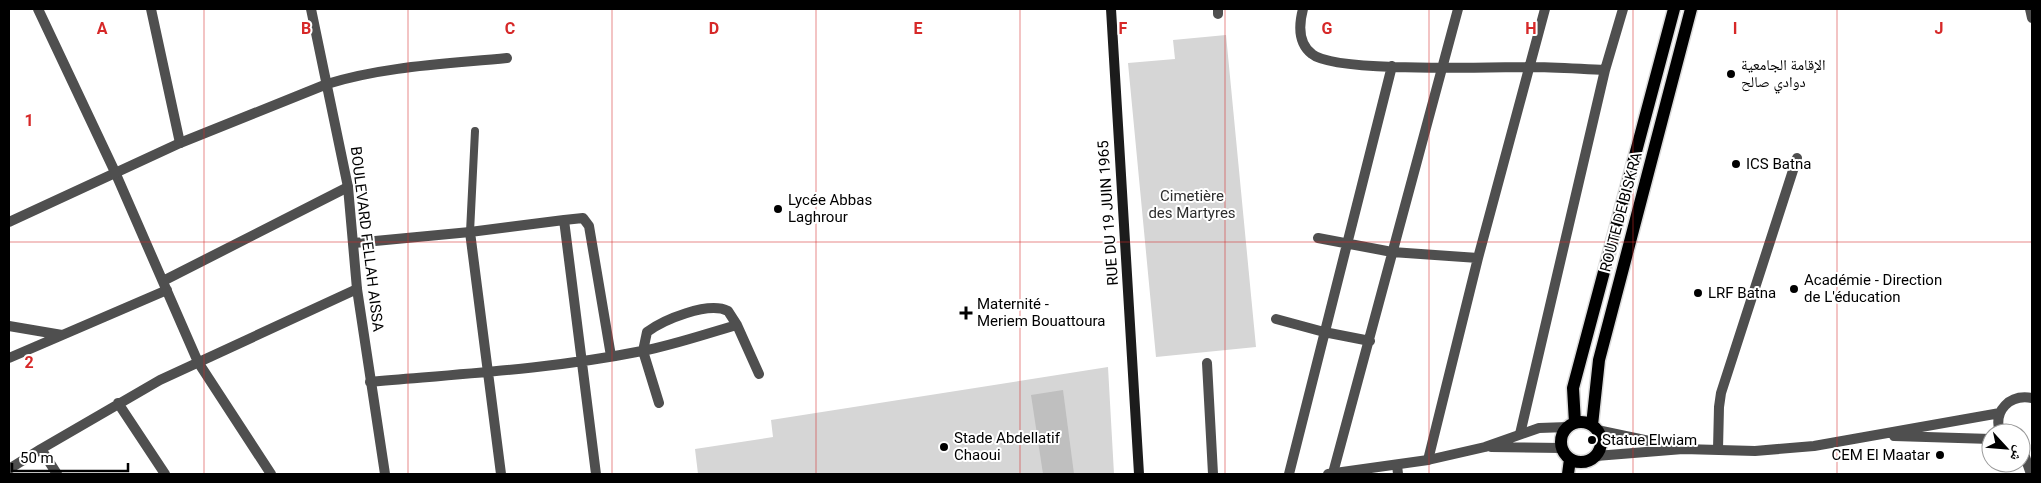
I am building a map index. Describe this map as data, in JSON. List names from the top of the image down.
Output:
{
  "streets": {
    "main road": ["ROUTE DE BISKRA", "RUE DU 19 JUIN 1965"],
    "street": ["BOULEVARD FELLAH AISSA"]
  },
  "parks": ["Cimetière des Martyres"],
  "places": {
    "other": [
      "الإقامة الجامعية دوادي صالح",
      "ICS Batna",
      "Lycée Abbas Laghrour",
      "Académie - Direction de L'éducation",
      "LRF Batna",
      "Statue Elwiam",
      "Stade Abdellatif Chaoui",
      "CEM El Maatar"
    ],
    "health": ["Maternité - Meriem Bouattoura"]
  },
  "scale_bar": "50 m",
  "north": "bottom right",
  "grid": {
    "columns": [
      "A",
      "B",
      "C",
      "D",
      "E",
      "F",
      "G",
      "H",
      "I",
      "J"
    ],
    "rows": ["1", "2"]
  }
}
